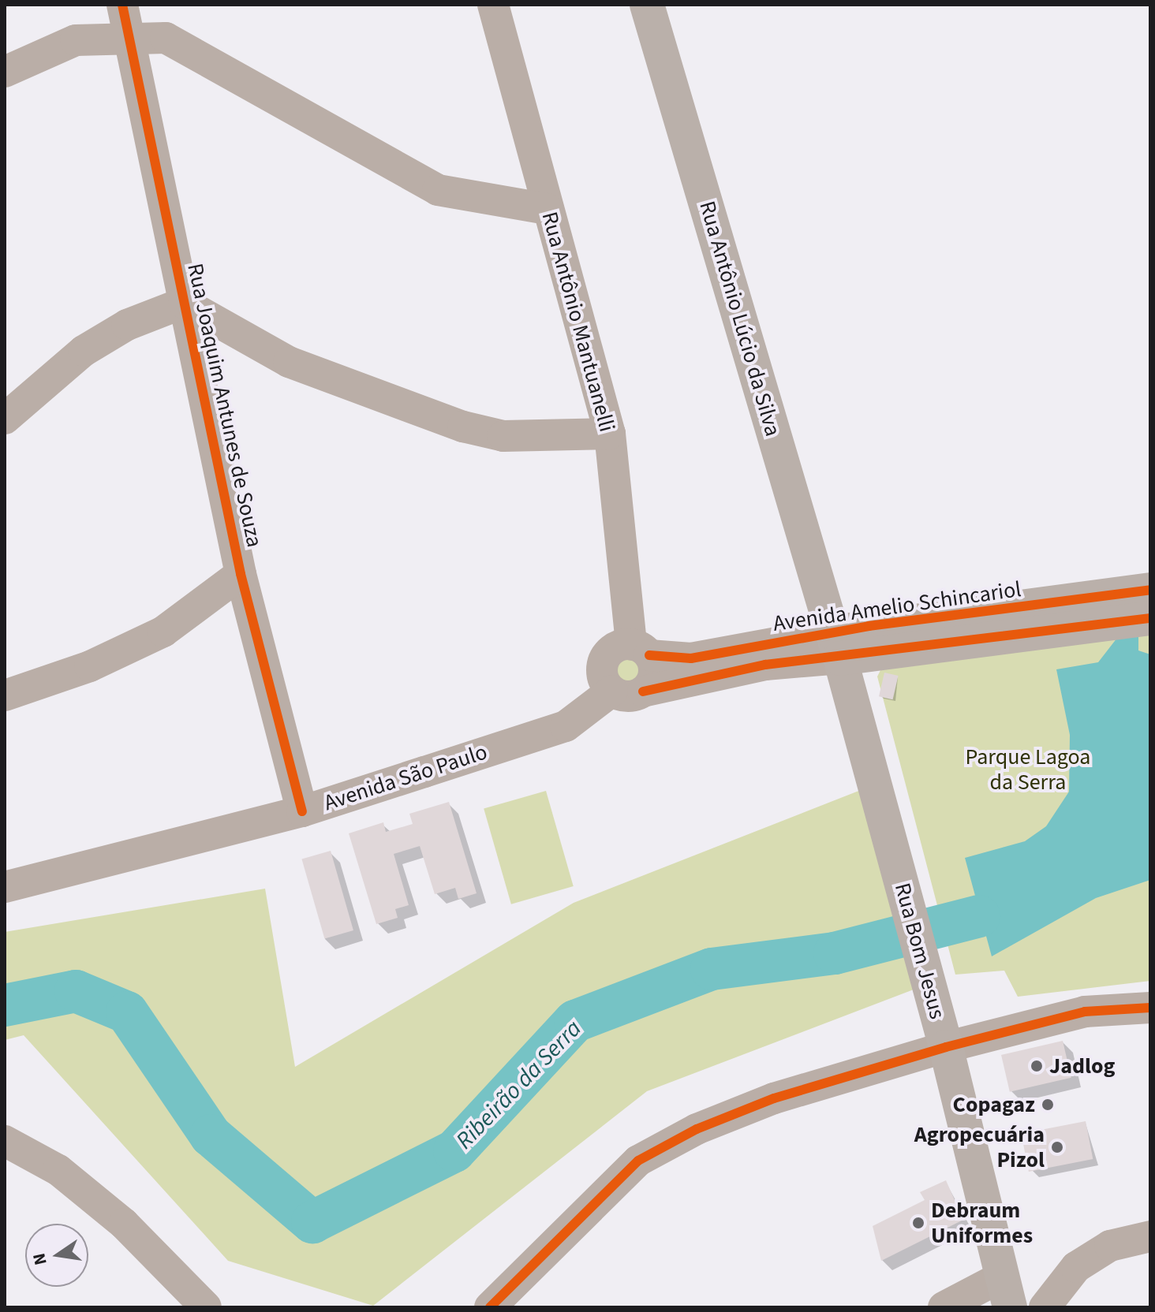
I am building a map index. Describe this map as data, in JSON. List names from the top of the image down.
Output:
{
  "streets": {
    "main road": ["Rua Antônio Lúcio da Silva", "Avenida Amelio Schincariol", "Rua Bom Jesus"],
    "street": ["Rua Antônio Mantuanelli", "Rua Joaquim Antunes de Souza", "Avenida São Paulo"]
  },
  "crossings": [
    ["Rua Antônio Lúcio da Silva", "Avenida Amelio Schincariol"],
    ["Rua Antônio Lúcio da Silva", "Rua Bom Jesus"],
    ["Rua Antônio Mantuanelli", "Avenida Amelio Schincariol"],
    ["Rua Antônio Mantuanelli", "Avenida São Paulo"],
    ["Rua Joaquim Antunes de Souza", "Avenida São Paulo"],
    ["Avenida Amelio Schincariol", "Avenida São Paulo"],
    ["Avenida Amelio Schincariol", "Rua Bom Jesus"]
  ],
  "water": ["Ribeirão da Serra"],
  "parks": ["Parque Lagoa da Serra"],
  "places": [
    "Jadlog",
    "Copagaz",
    "Agropecuária Pizol",
    "Debraum Uniformes"
  ],
  "north": "left"
}
